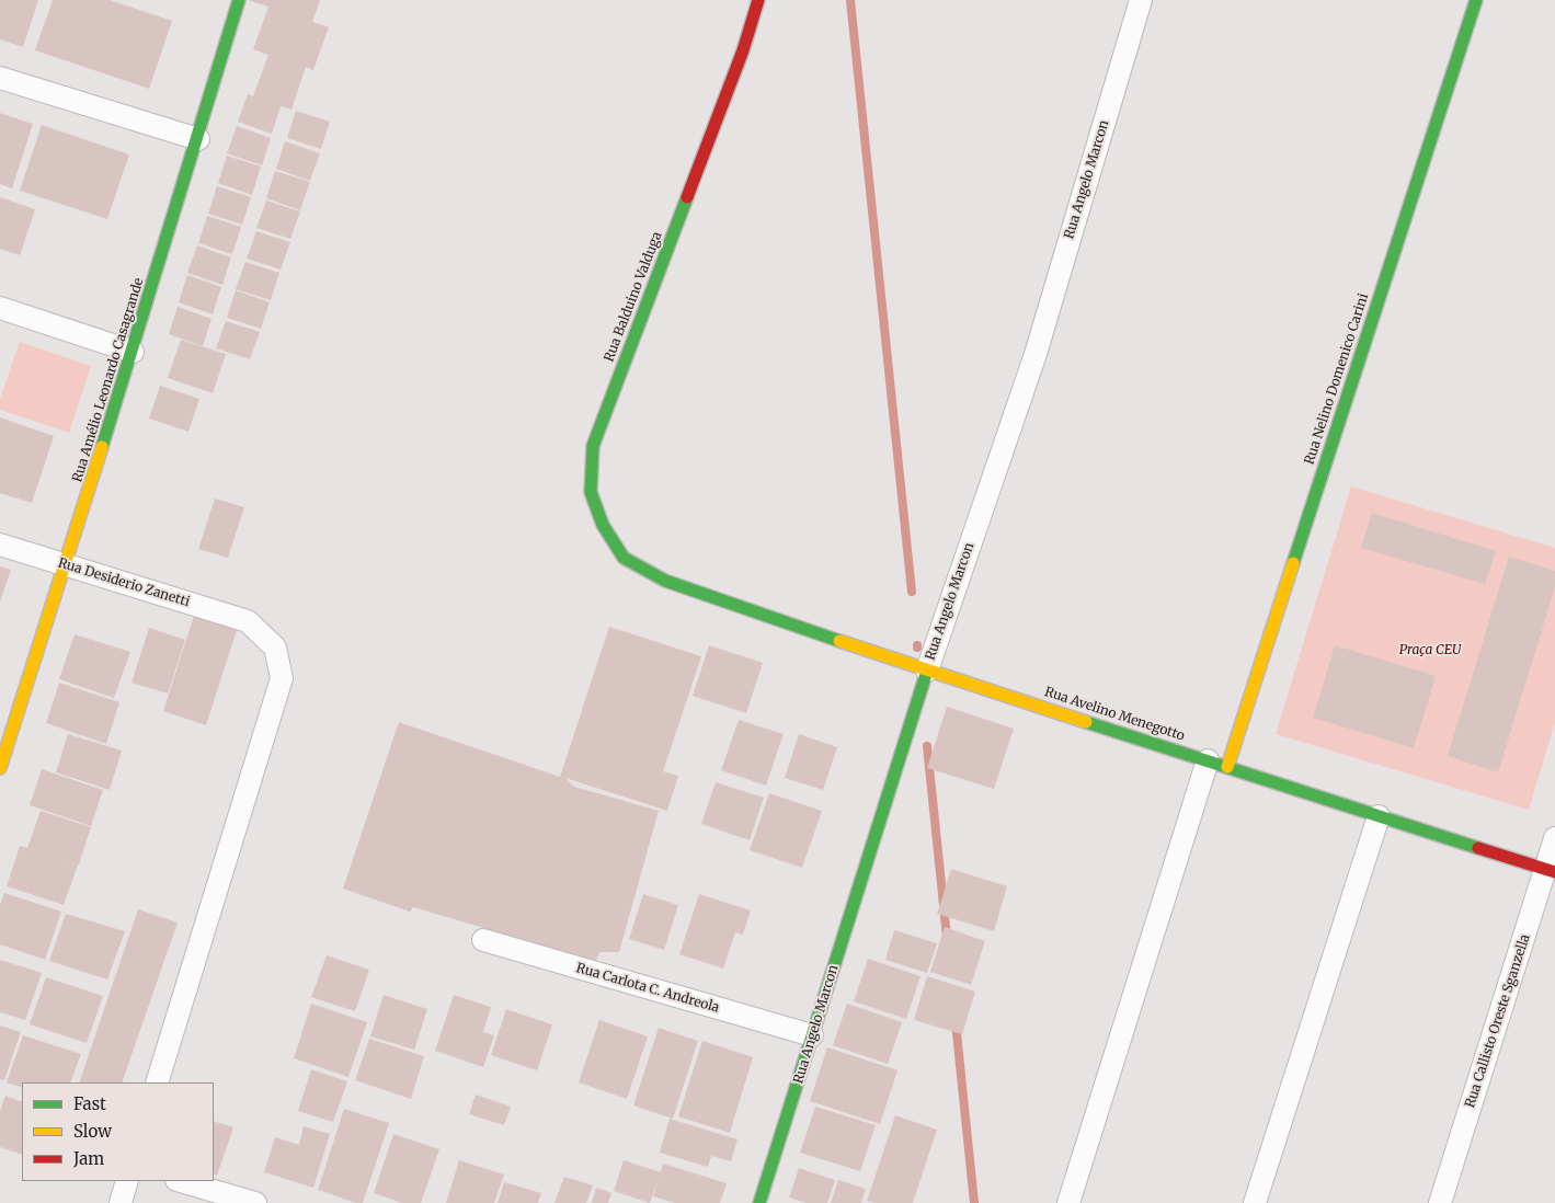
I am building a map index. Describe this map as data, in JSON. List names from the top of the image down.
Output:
{
  "streets": {
    "street": [
      "Rua Angelo Marcon",
      "Rua Balduino Valduga",
      "Rua Nelino Domenico Carini",
      "Rua Amélio Leonardo Casagrande",
      "Rua Desiderio Zanetti",
      "Rua Avelino Menegotto",
      "Rua Carlota C. Andreola",
      "Rua Callisto Oreste Sganzella"
    ]
  },
  "crossings": [
    ["Rua Angelo Marcon", "Rua Avelino Menegotto"],
    ["Rua Angelo Marcon", "Rua Carlota C. Andreola"],
    ["Rua Balduino Valduga", "Rua Avelino Menegotto"],
    ["Rua Nelino Domenico Carini", "Rua Avelino Menegotto"],
    ["Rua Amélio Leonardo Casagrande", "Rua Desiderio Zanetti"],
    ["Rua Avelino Menegotto", "Rua Callisto Oreste Sganzella"]
  ],
  "parks": ["Praça CEU"],
  "legend": ["Fast", "Slow", "Jam"]
}
